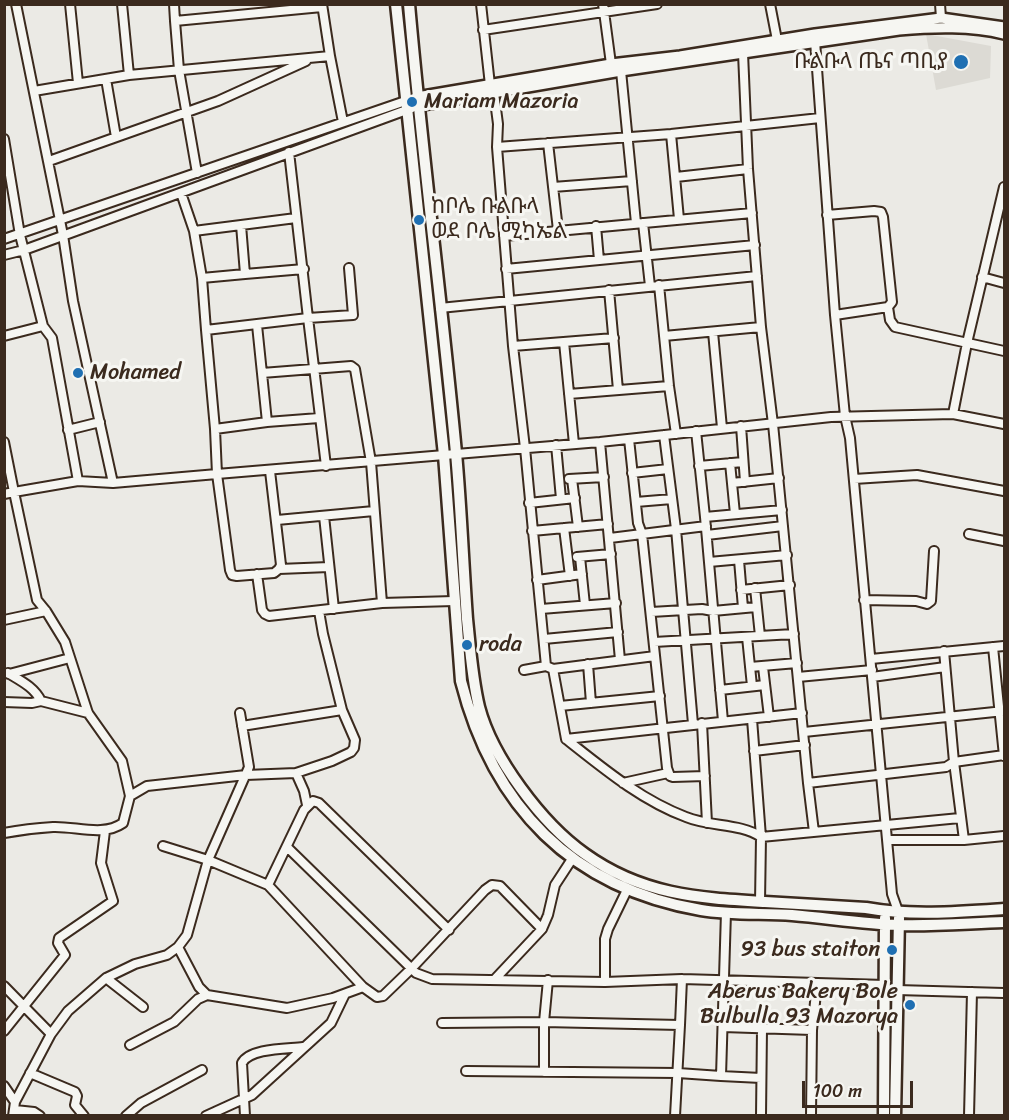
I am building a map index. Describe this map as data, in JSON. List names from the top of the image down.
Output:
{
  "places": [
    "ቡልቡላ ጤና ጣቢያ",
    "Mariam Mazoria",
    "ከቦሌ ቡልቡላ ወደ ቦሌ ሚካኤል",
    "Mohamed",
    "roda",
    "93 bus staiton",
    "Aberus Bakery Bole Bulbulla 93 Mazorya"
  ],
  "scale_bar": "100 m"
}
